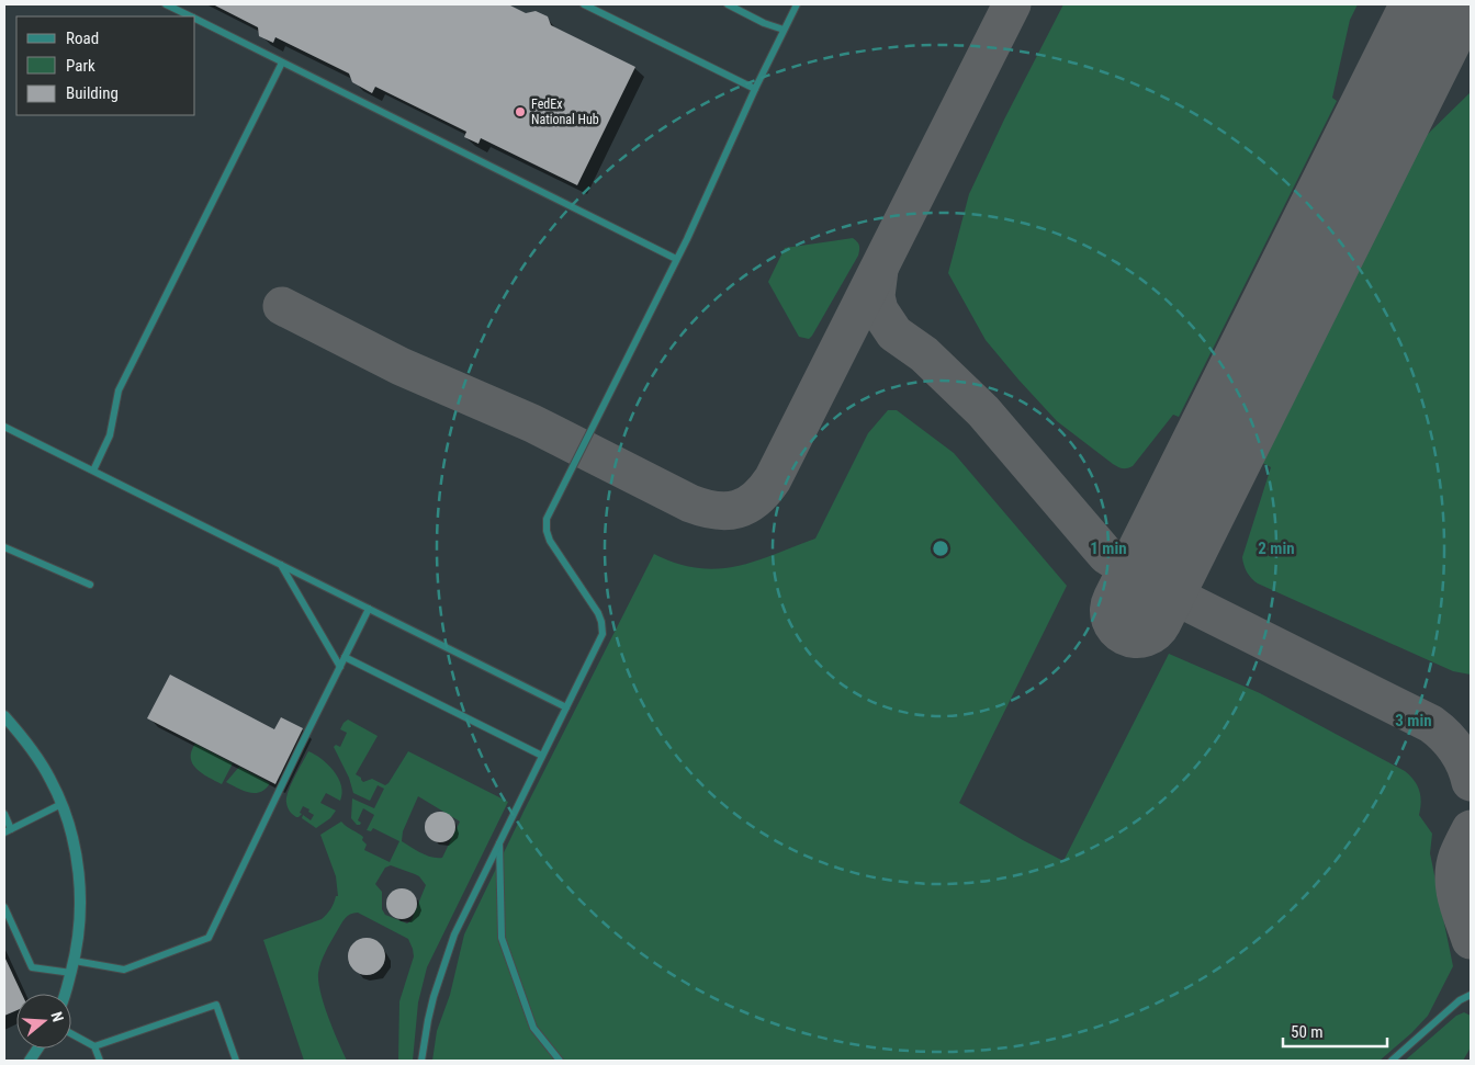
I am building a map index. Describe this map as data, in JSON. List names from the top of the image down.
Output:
{
  "places": ["FedEx National Hub"],
  "legend": ["Road", "Park", "Building"],
  "scale_bar": "50 m",
  "north": "right",
  "rings": ["1 min", "2 min", "3 min"]
}
